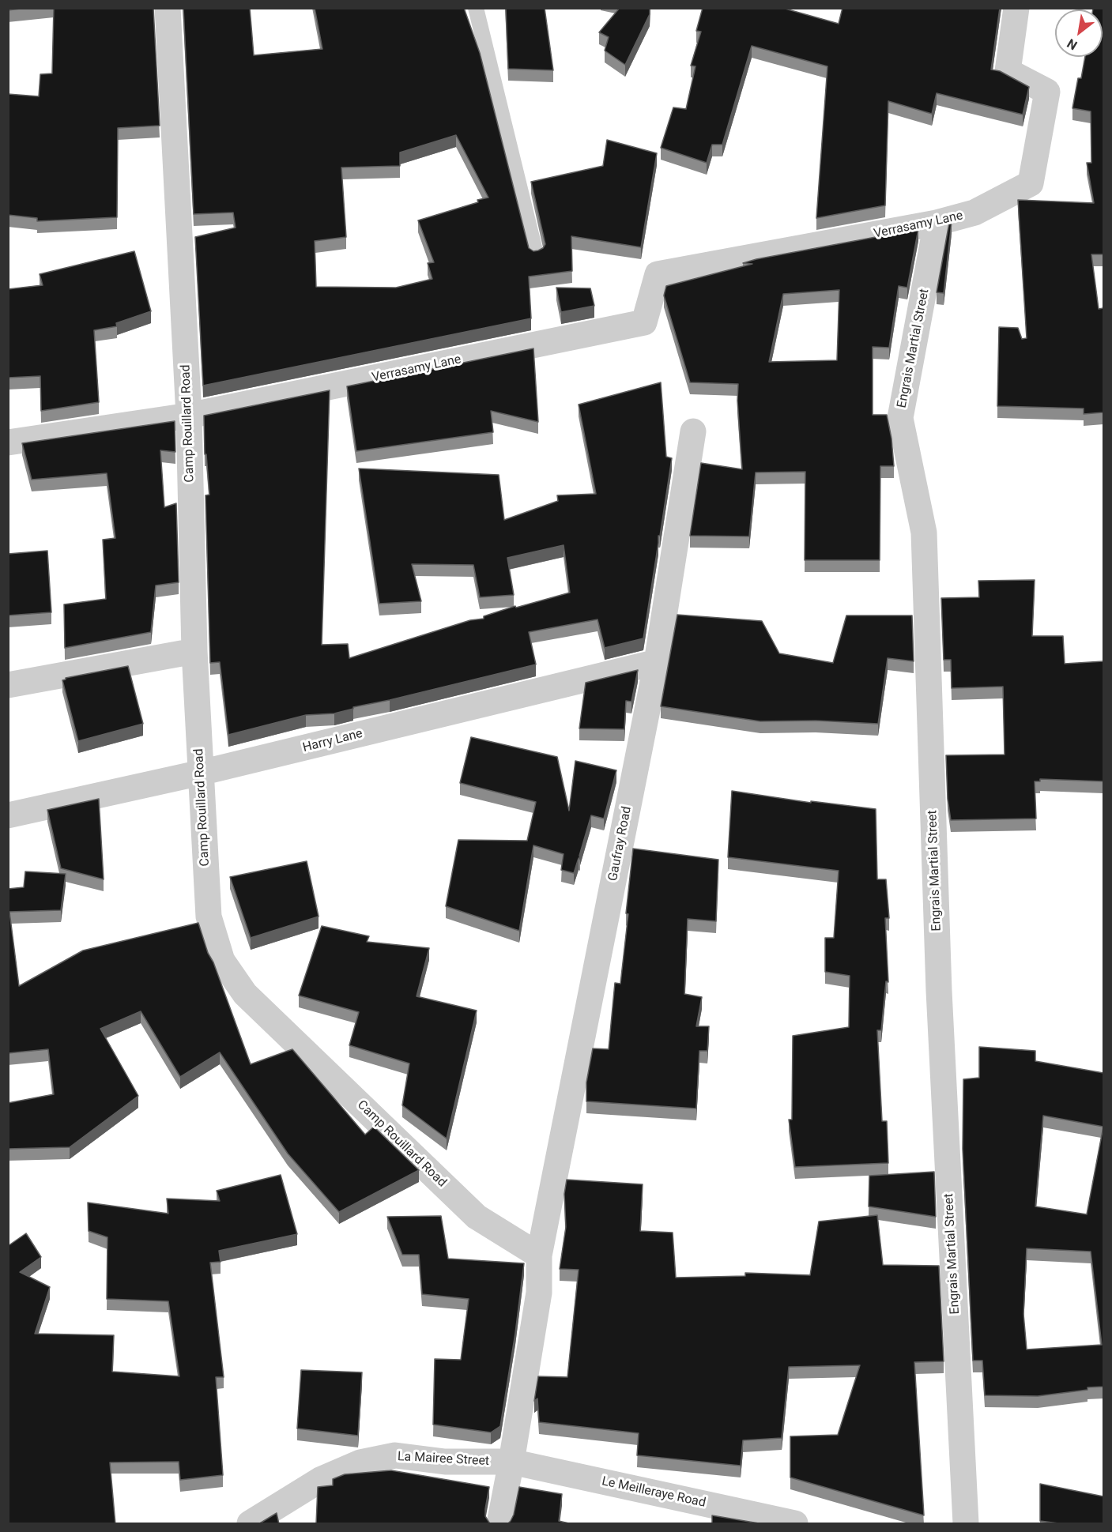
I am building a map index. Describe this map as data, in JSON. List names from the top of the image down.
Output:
{
  "streets": {
    "street": [
      "Verrasamy Lane",
      "Engrais Martial Street",
      "Camp Rouillard Road",
      "Harry Lane",
      "Gaufray Road",
      "La Mairee Street",
      "Le Meilleraye Road"
    ]
  },
  "crossings": [
    ["Verrasamy Lane", "Engrais Martial Street"],
    ["Verrasamy Lane", "Camp Rouillard Road"],
    ["Camp Rouillard Road", "Harry Lane"],
    ["Camp Rouillard Road", "Gaufray Road"],
    ["Harry Lane", "Gaufray Road"],
    ["La Mairee Street", "Le Meilleraye Road"]
  ],
  "north": "bottom left"
}
